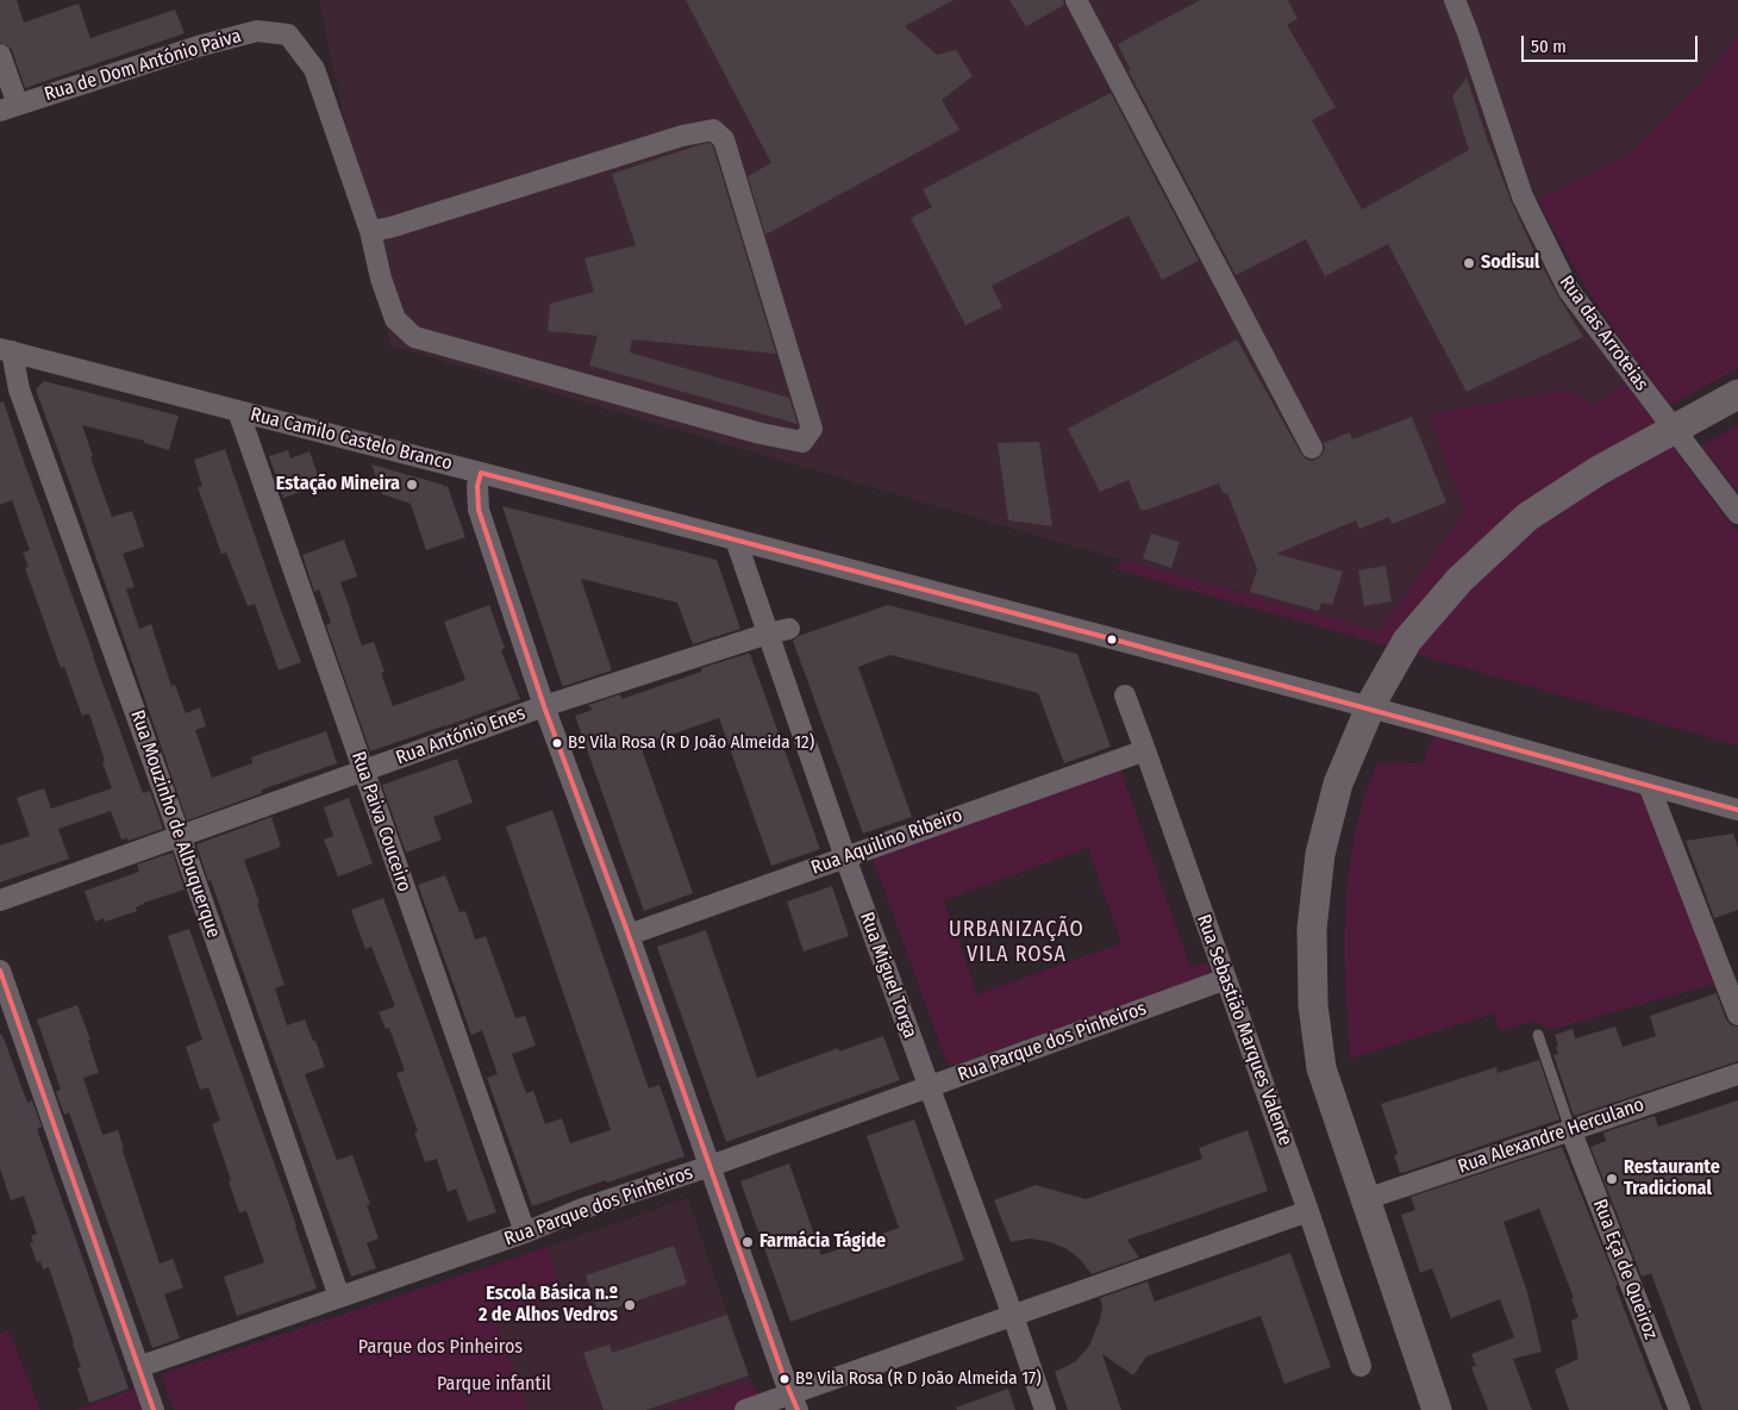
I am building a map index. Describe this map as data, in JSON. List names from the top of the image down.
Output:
{
  "streets": {
    "street": [
      "Rua de Dom António Paiva",
      "Rua das Arroteias",
      "Rua Camilo Castelo Branco",
      "Rua António Enes",
      "Rua Paiva Couceiro",
      "Rua Mouzinho de Albuquerque",
      "Rua Aquilino Ribeiro",
      "Rua Miguel Torga",
      "Rua Sebastião Marques Valente",
      "Rua Parque dos Pinheiros",
      "Rua Alexandre Herculano",
      "Rua Eça de Queiroz"
    ]
  },
  "crossings": [
    ["Rua Camilo Castelo Branco", "Rua Paiva Couceiro"],
    ["Rua Camilo Castelo Branco", "Rua Mouzinho de Albuquerque"],
    ["Rua Camilo Castelo Branco", "Rua Miguel Torga"],
    ["Rua António Enes", "Rua Paiva Couceiro"],
    ["Rua António Enes", "Rua Mouzinho de Albuquerque"],
    ["Rua António Enes", "Rua Miguel Torga"],
    ["Rua Paiva Couceiro", "Rua Parque dos Pinheiros"],
    ["Rua Mouzinho de Albuquerque", "Rua Parque dos Pinheiros"],
    ["Rua Aquilino Ribeiro", "Rua Miguel Torga"],
    ["Rua Aquilino Ribeiro", "Rua Sebastião Marques Valente"],
    ["Rua Miguel Torga", "Rua Parque dos Pinheiros"],
    ["Rua Sebastião Marques Valente", "Rua Parque dos Pinheiros"],
    ["Rua Alexandre Herculano", "Rua Eça de Queiroz"]
  ],
  "districts": ["URBANIZAÇÃO VILA ROSA"],
  "parks": ["Parque dos Pinheiros", "Parque infantil"],
  "places": [
    "Sodisul",
    "Estação Mineira",
    "Bº Vila Rosa (R D João Almeida 12)",
    "Restaurante Tradicional",
    "Farmácia Tágide",
    "Escola Básica n.º 2 de Alhos Vedros",
    "Bº Vila Rosa (R D João Almeida 17)"
  ],
  "scale_bar": "50 m"
}
